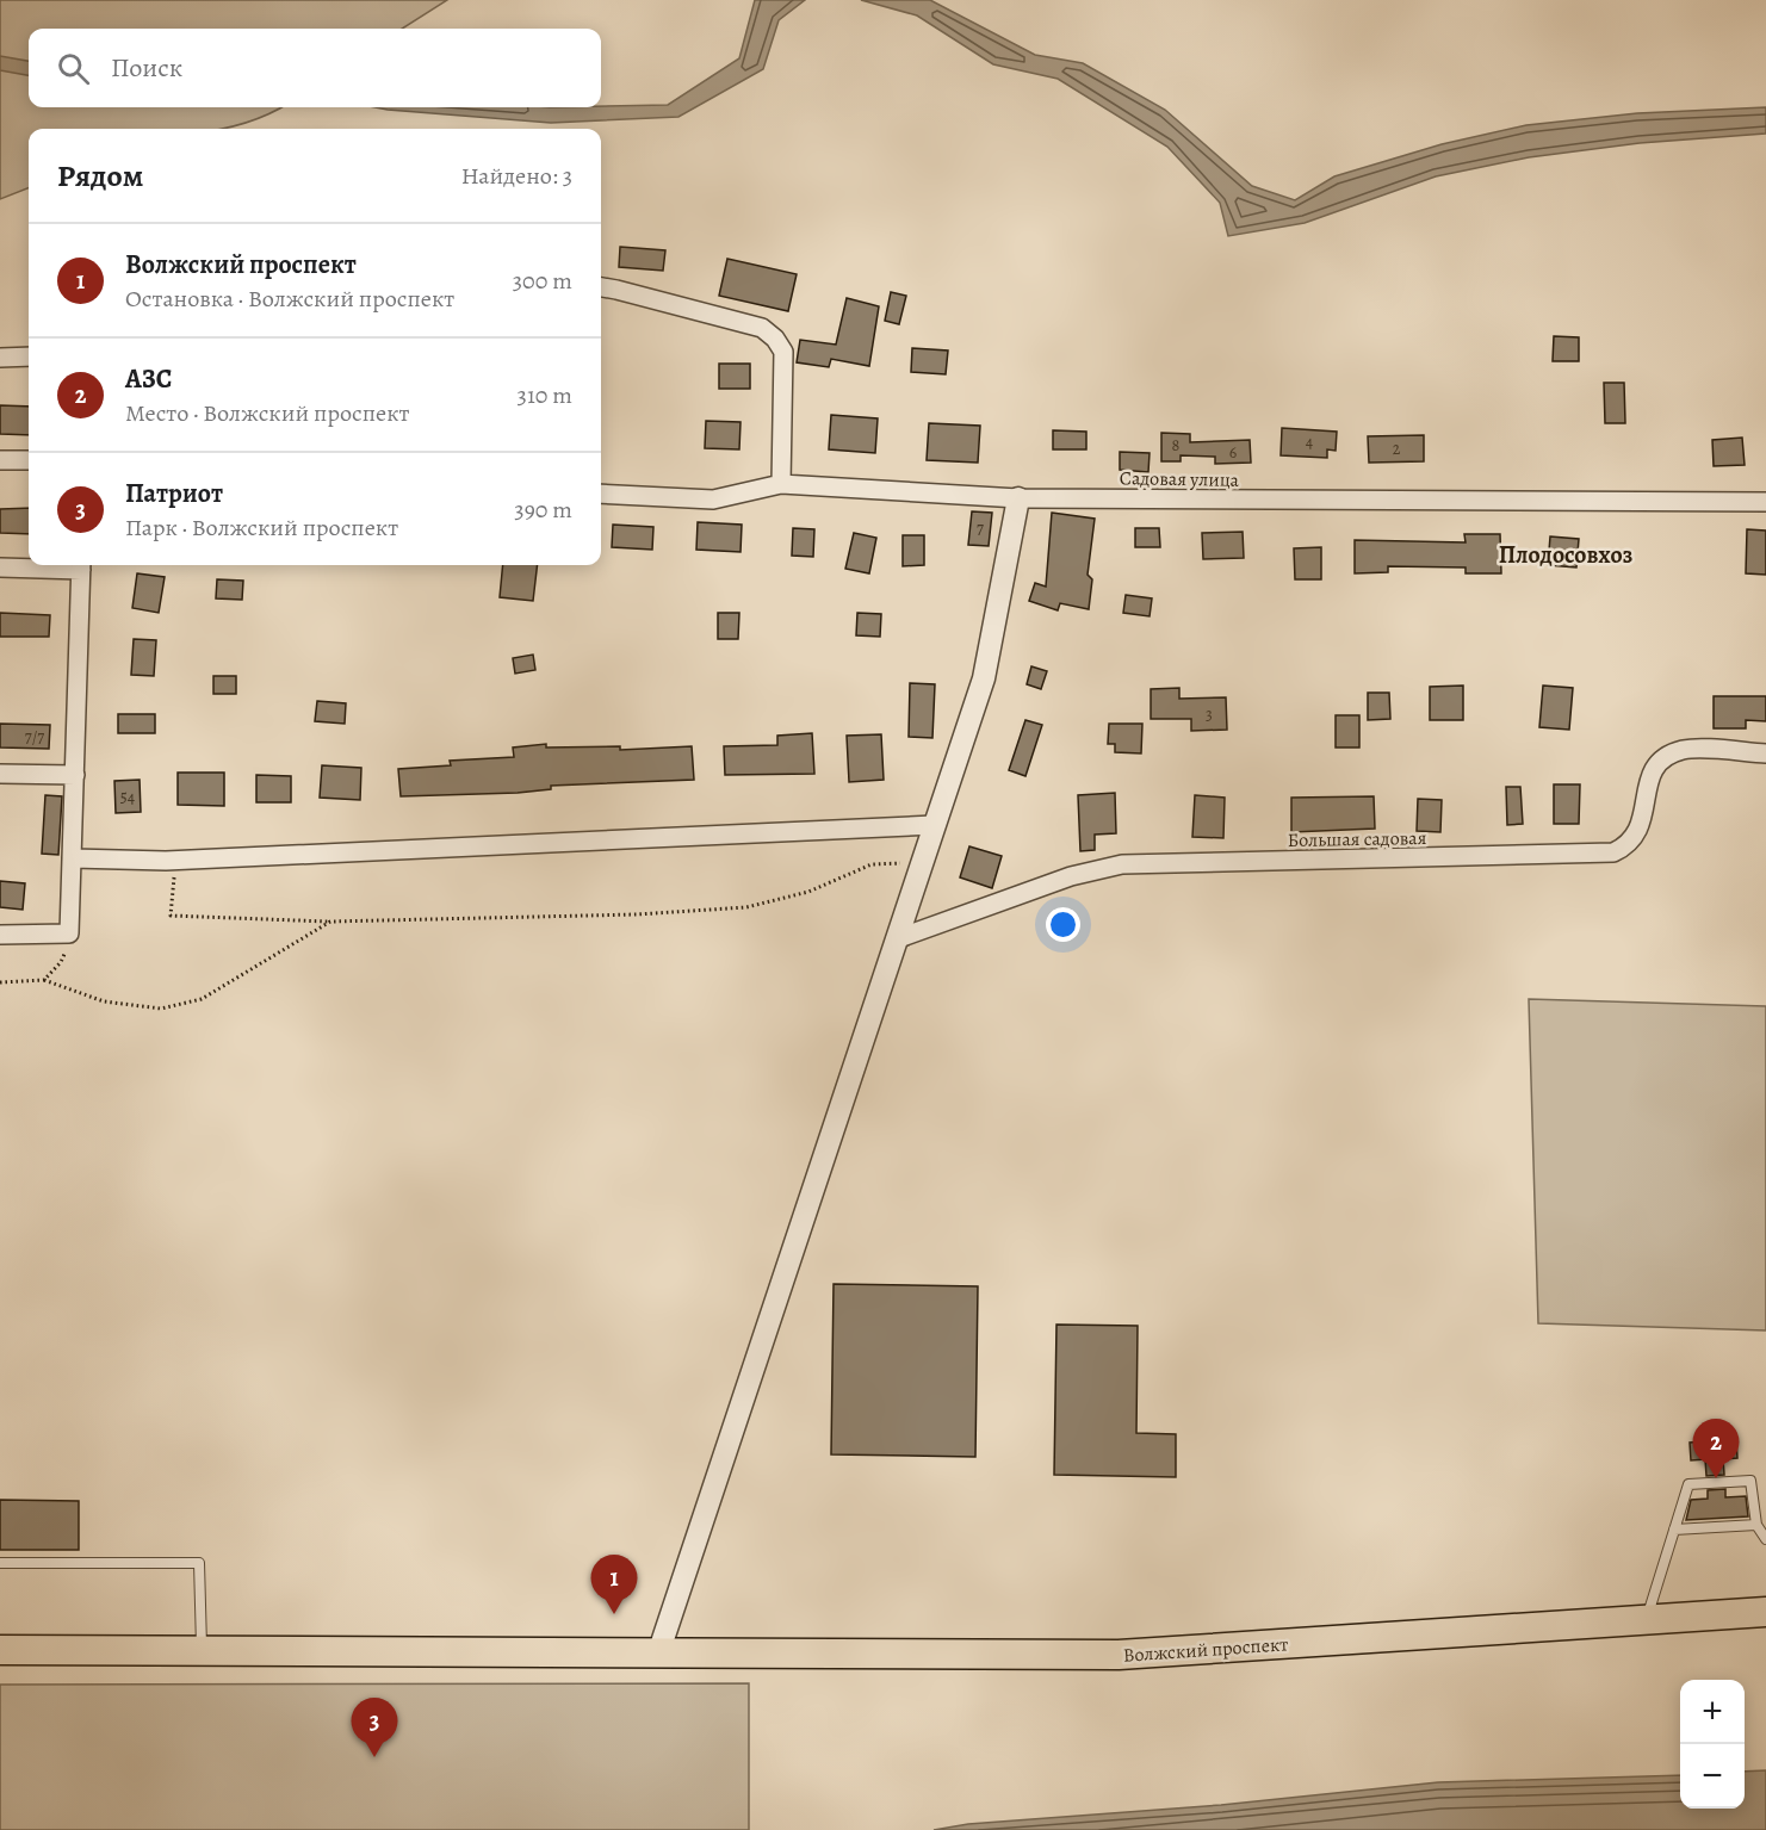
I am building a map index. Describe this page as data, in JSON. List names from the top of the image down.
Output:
{
  "streets": {
    "main road": ["Волжский проспект"],
    "street": ["Садовая улица", "Большая садовая"]
  },
  "districts": ["Плодосовхоз"],
  "house_numbers": [
    "4",
    "8",
    "2",
    "6",
    "7",
    "3",
    "7/7",
    "54"
  ],
  "page": {
    "search": "Поиск",
    "heading": ["Рядом", "Найдено: 3"],
    "list": [
      {
        "mark": "1",
        "name": "Волжский проспект",
        "note": "Остановка · Волжский проспект",
        "value": "300 m"
      },
      {
        "mark": "2",
        "name": "АЗС",
        "note": "Место · Волжский проспект",
        "value": "310 m"
      },
      {
        "mark": "3",
        "name": "Патриот",
        "note": "Парк · Волжский проспект",
        "value": "390 m"
      }
    ],
    "pins": ["2", "1", "3"],
    "map_buttons": ["+", "−"]
  }
}
